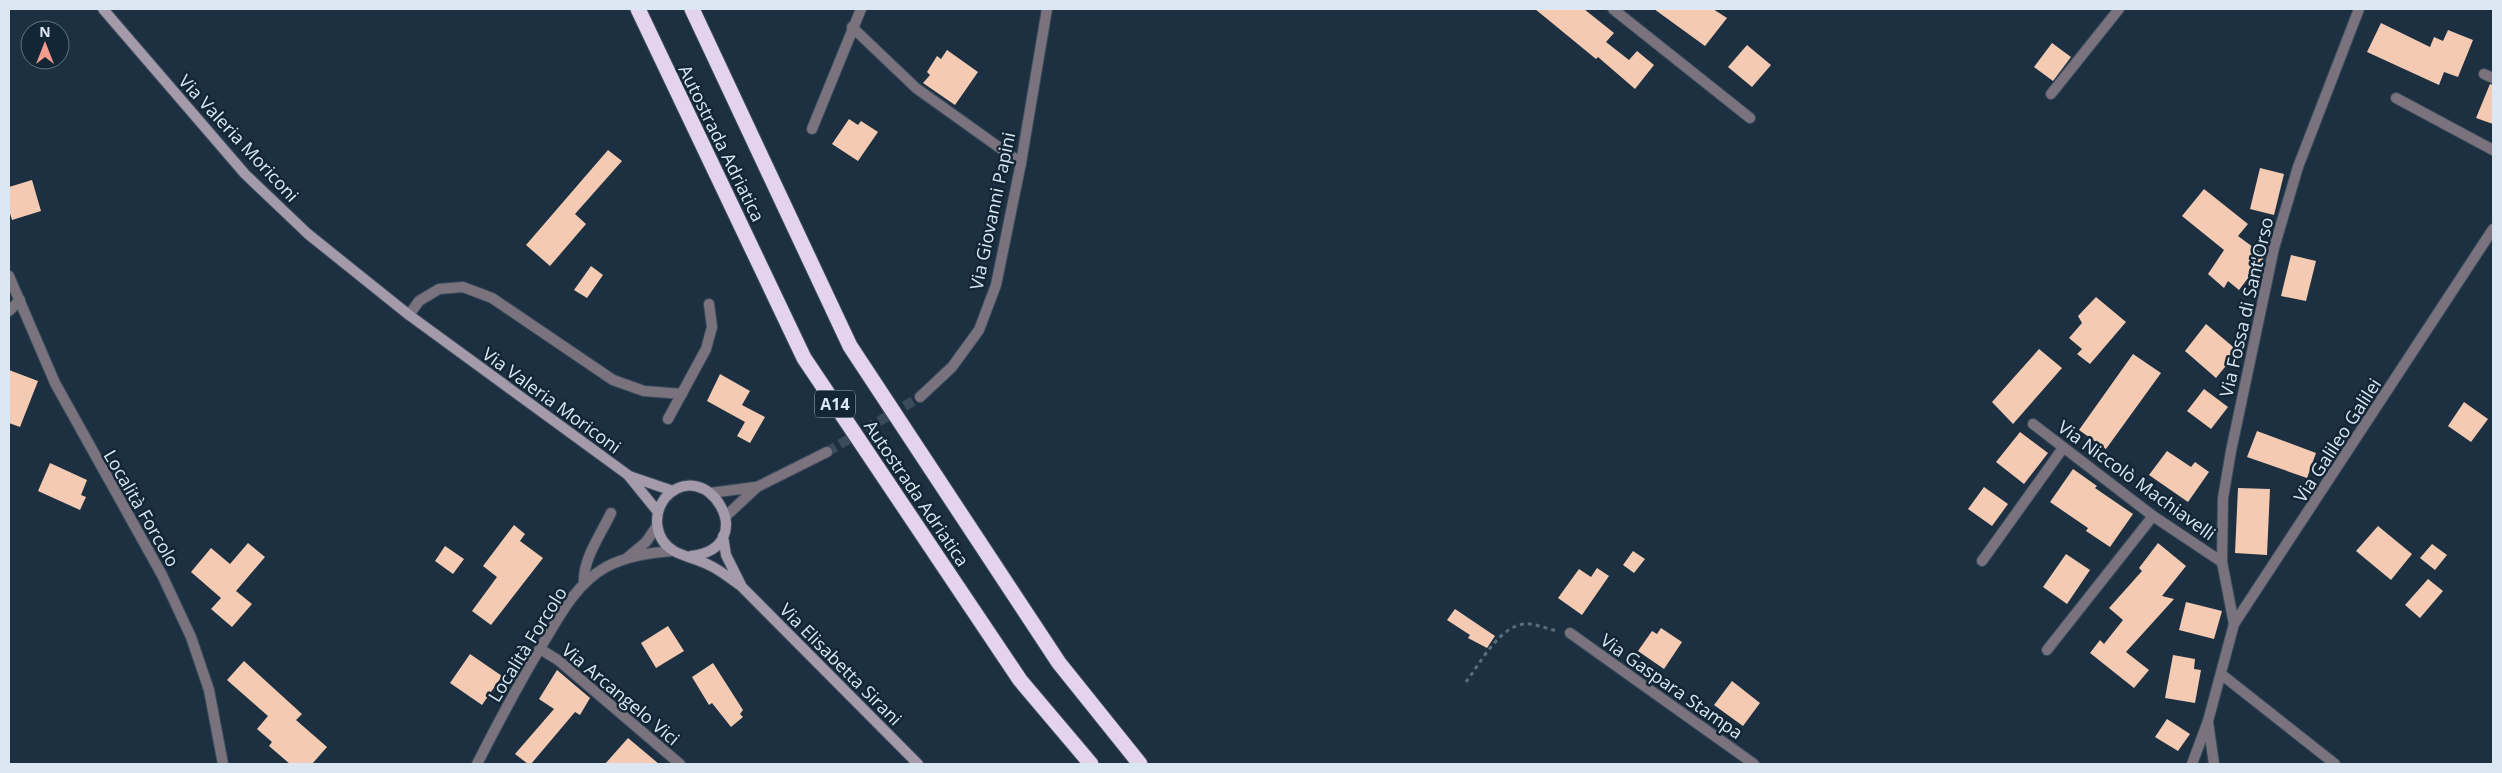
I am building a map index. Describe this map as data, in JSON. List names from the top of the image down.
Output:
{
  "streets": {
    "highway": ["Autostrada Adriatica", "A14"],
    "main road": ["Via Valeria Moriconi", "Via Elisabetta Sirani"],
    "street": [
      "Via Giovanni Papini",
      "Via Fossa di Sant'Orso",
      "Via Galileo Galilei",
      "Via Niccolò Machiavelli",
      "Località Forcolo",
      "Via Gaspara Stampa",
      "Via Arcangelo Vici"
    ]
  },
  "crossings": [
    ["Via Valeria Moriconi", "Via Elisabetta Sirani"],
    ["Via Fossa di Sant'Orso", "Via Galileo Galilei"],
    ["Via Fossa di Sant'Orso", "Via Niccolò Machiavelli"],
    ["Località Forcolo", "Via Arcangelo Vici"]
  ],
  "north": "top"
}
